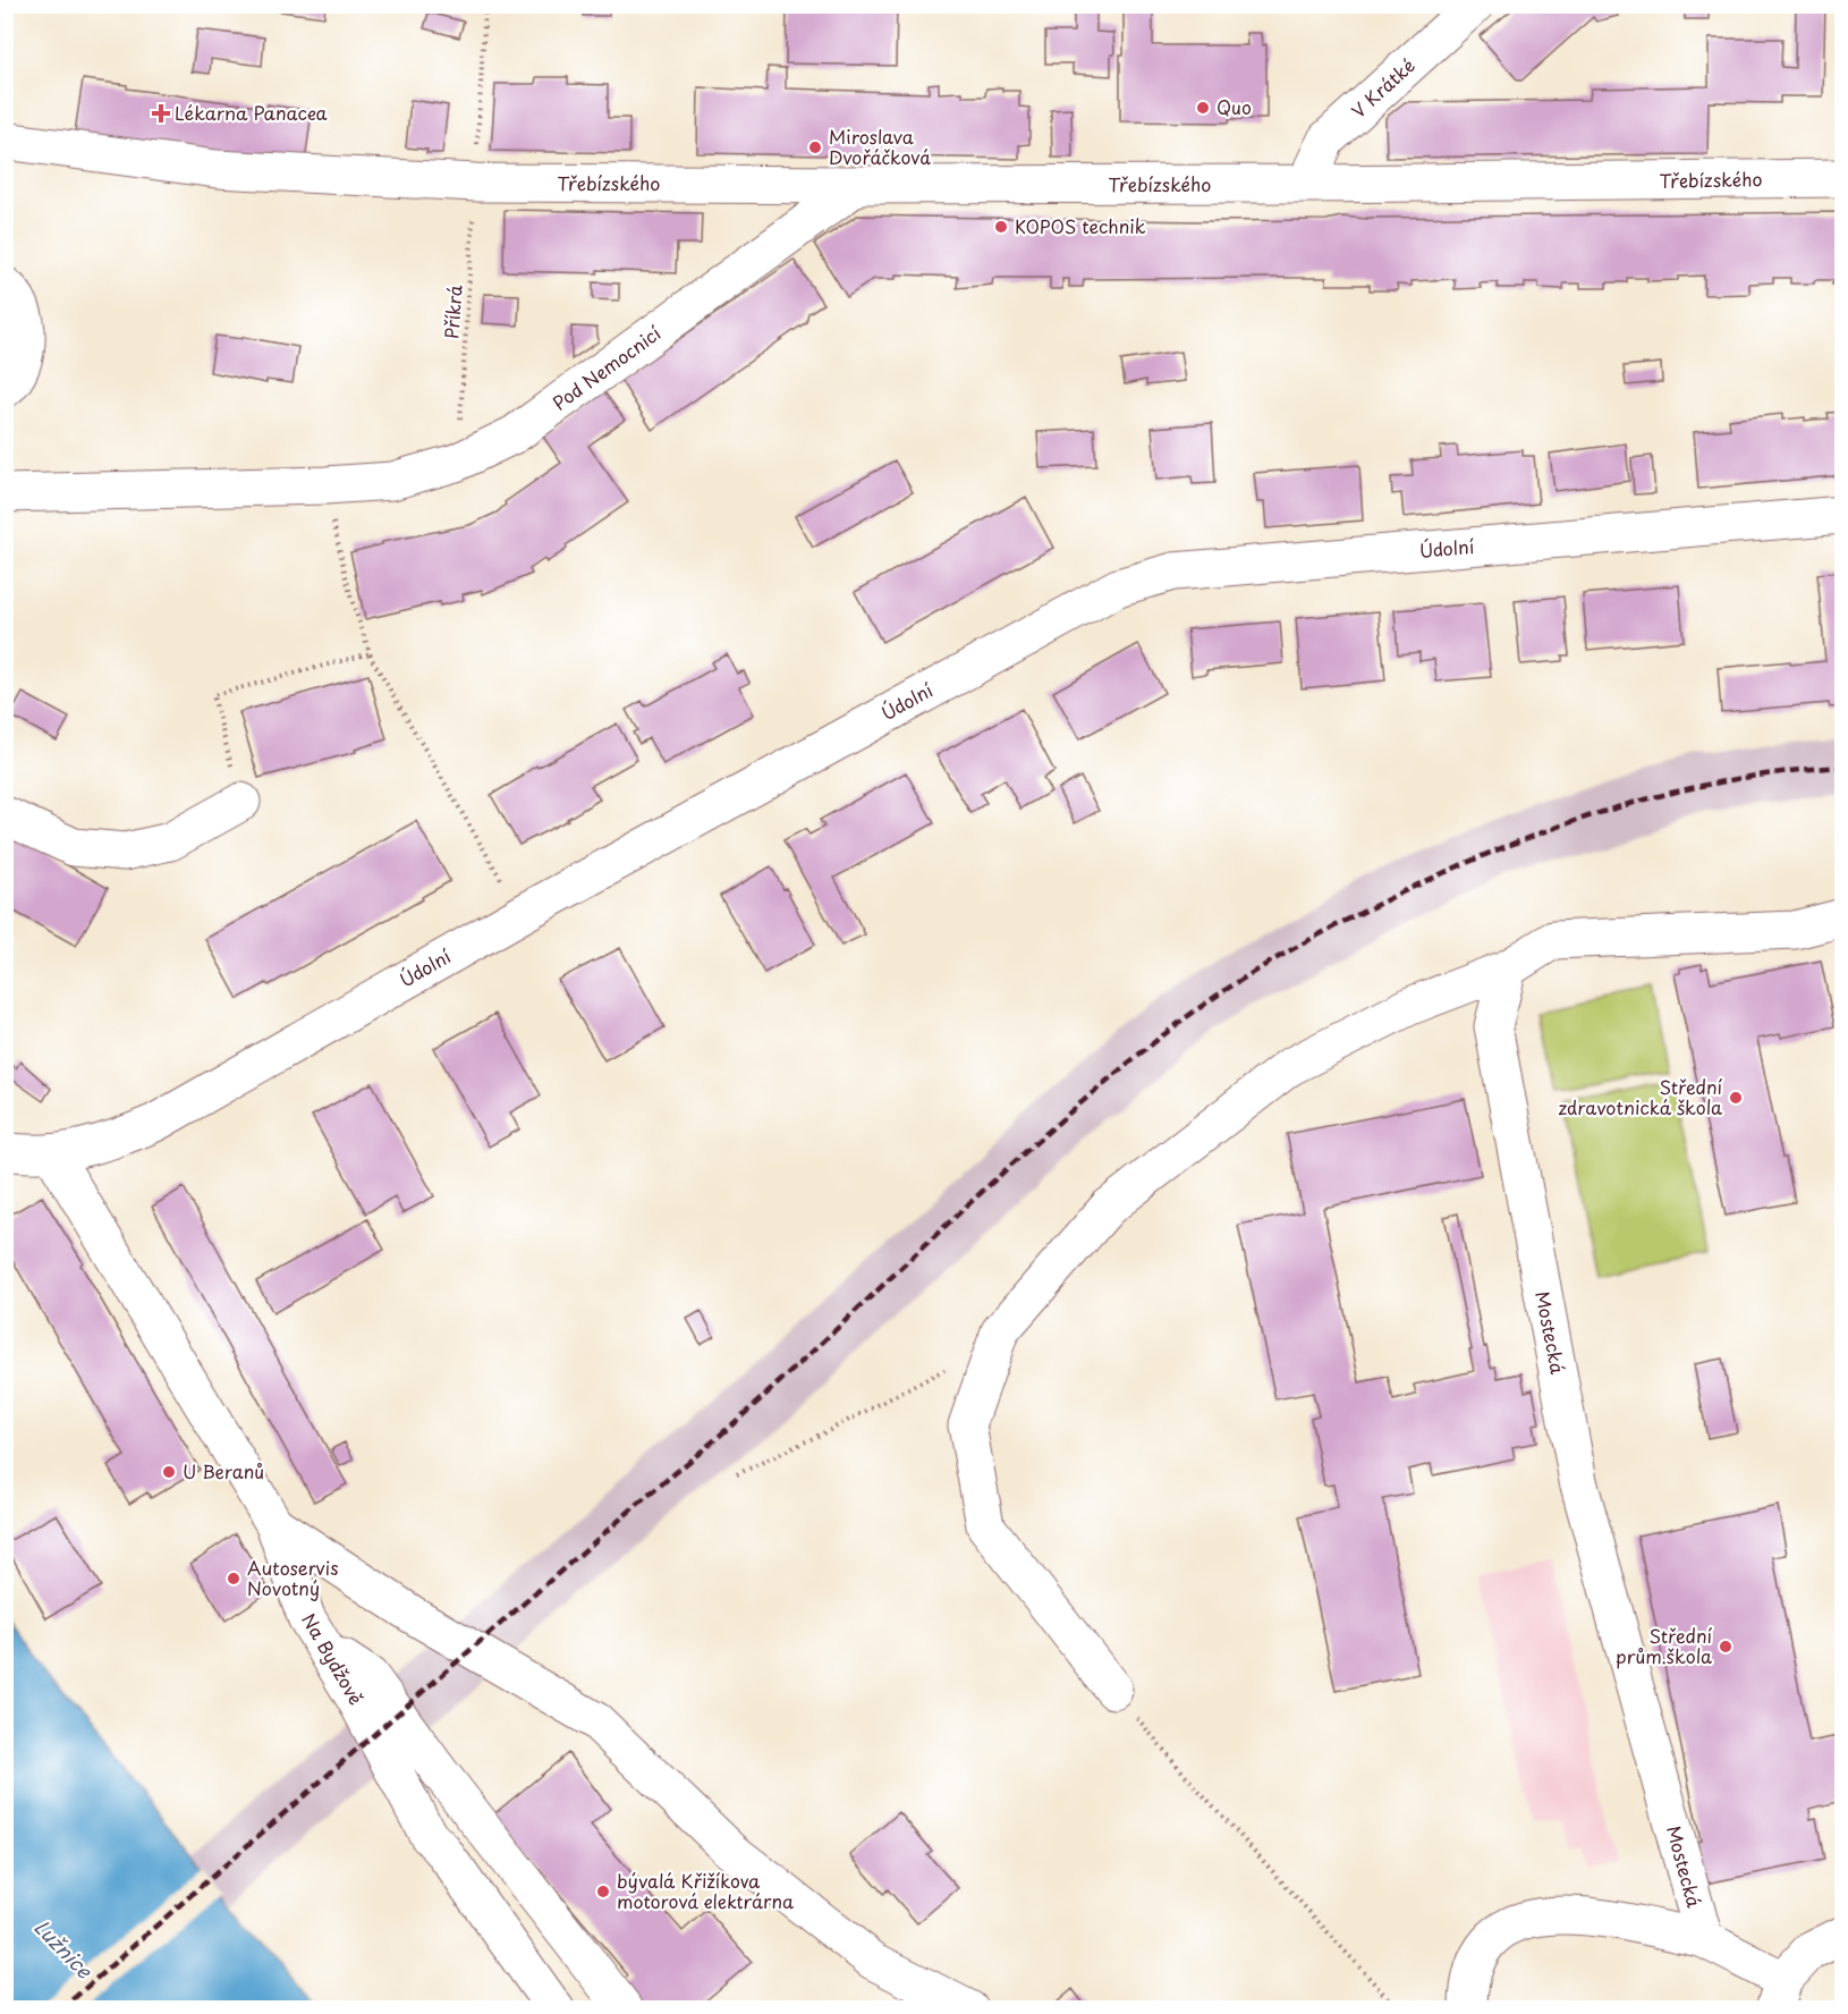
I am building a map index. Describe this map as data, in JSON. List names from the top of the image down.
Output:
{
  "streets": {
    "street": [
      "V Krátké",
      "Třebízského",
      "Pod Nemocnicí",
      "Údolní",
      "Mostecká",
      "Na Bydžově"
    ],
    "path": ["Příkrá"]
  },
  "crossings": [
    ["V Krátké", "Třebízského"],
    ["Třebízského", "Příkrá"],
    ["Třebízského", "Pod Nemocnicí"],
    ["Údolní", "Na Bydžově"]
  ],
  "water": ["Lužnice"],
  "places": {
    "other": [
      "Quo",
      "Miroslava Dvořáčková",
      "KOPOS technik",
      "Střední zdravotnická škola",
      "U Beranů",
      "Autoservis Novotný",
      "Střední prům.škola",
      "bývalá Křižíkova motorová elektrárna"
    ],
    "health": ["Lékarna Panacea"]
  }
}
